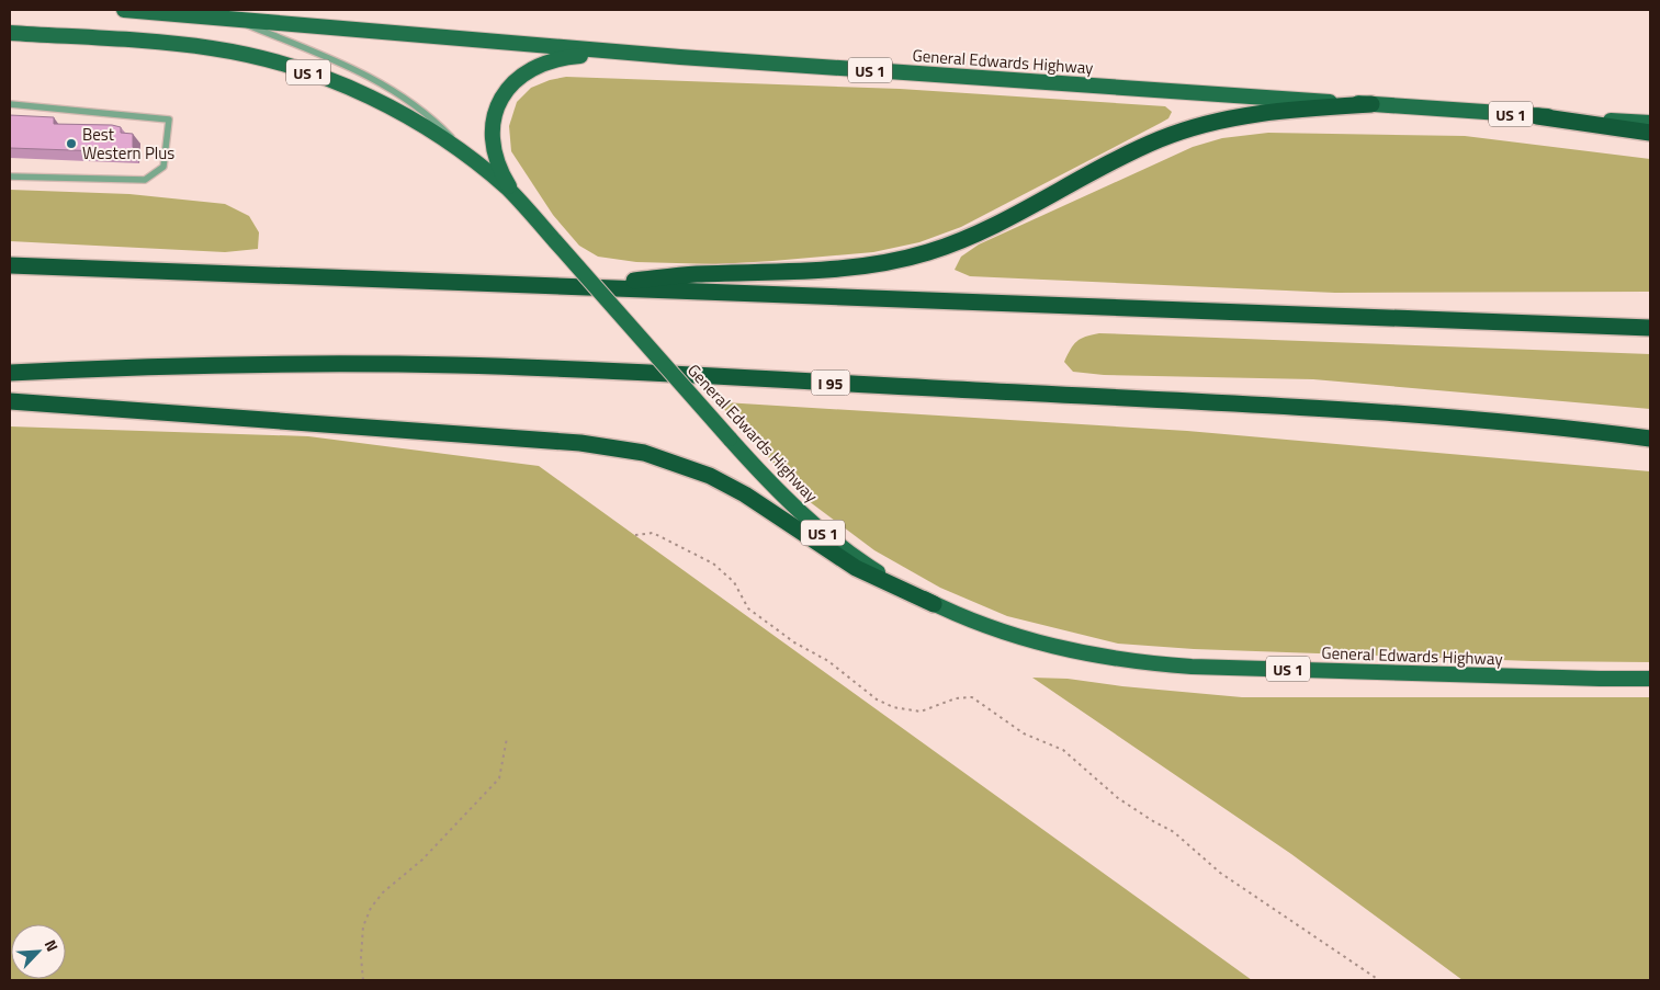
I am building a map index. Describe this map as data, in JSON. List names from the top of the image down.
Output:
{
  "streets": {
    "highway": ["I 95"],
    "main road": ["General Edwards Highway", "US 1"]
  },
  "places": ["Best Western Plus"],
  "north": "top right"
}
